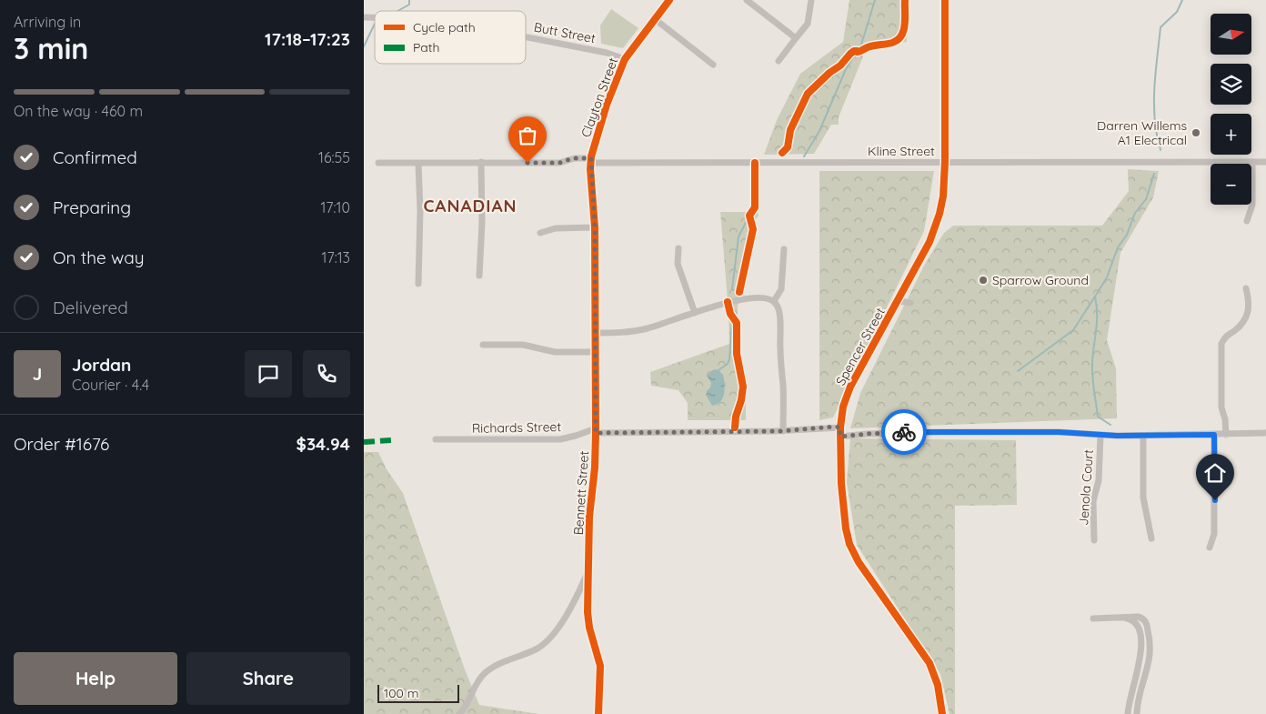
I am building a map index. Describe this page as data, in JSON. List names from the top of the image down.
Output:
{
  "streets": {
    "street": [
      "Butt Street",
      "Clayton Street",
      "Kline Street",
      "Spencer Street",
      "Richards Street",
      "Jenola Court",
      "Bennett Street"
    ]
  },
  "crossings": [
    ["Butt Street", "Clayton Street"],
    ["Clayton Street", "Kline Street"],
    ["Clayton Street", "Bennett Street"],
    ["Kline Street", "Spencer Street"],
    ["Kline Street", "Bennett Street"],
    ["Spencer Street", "Richards Street"],
    ["Richards Street", "Bennett Street"]
  ],
  "districts": ["CANADIAN"],
  "places": ["Darren Willems A1 Electrical", "Sparrow Ground"],
  "legend": ["Cycle path", "Path"],
  "scale_bar": "100 m",
  "north": "right",
  "page": {
    "heading": ["3 min", "Arriving in", "17:18–17:23"],
    "panel": [
      "Jordan",
      "Courier · 4.4",
      "Order #1676",
      "$34.94"
    ],
    "map_buttons": ["+", "−"],
    "bar": "On the way · 460 m",
    "list": [
      ["Confirmed", "16:55"],
      ["Preparing", "17:10"],
      ["On the way", "17:13"],
      "Delivered"
    ],
    "round": "J",
    "buttons": ["Help", "Share"],
    "scale": "100 m"
  }
}
